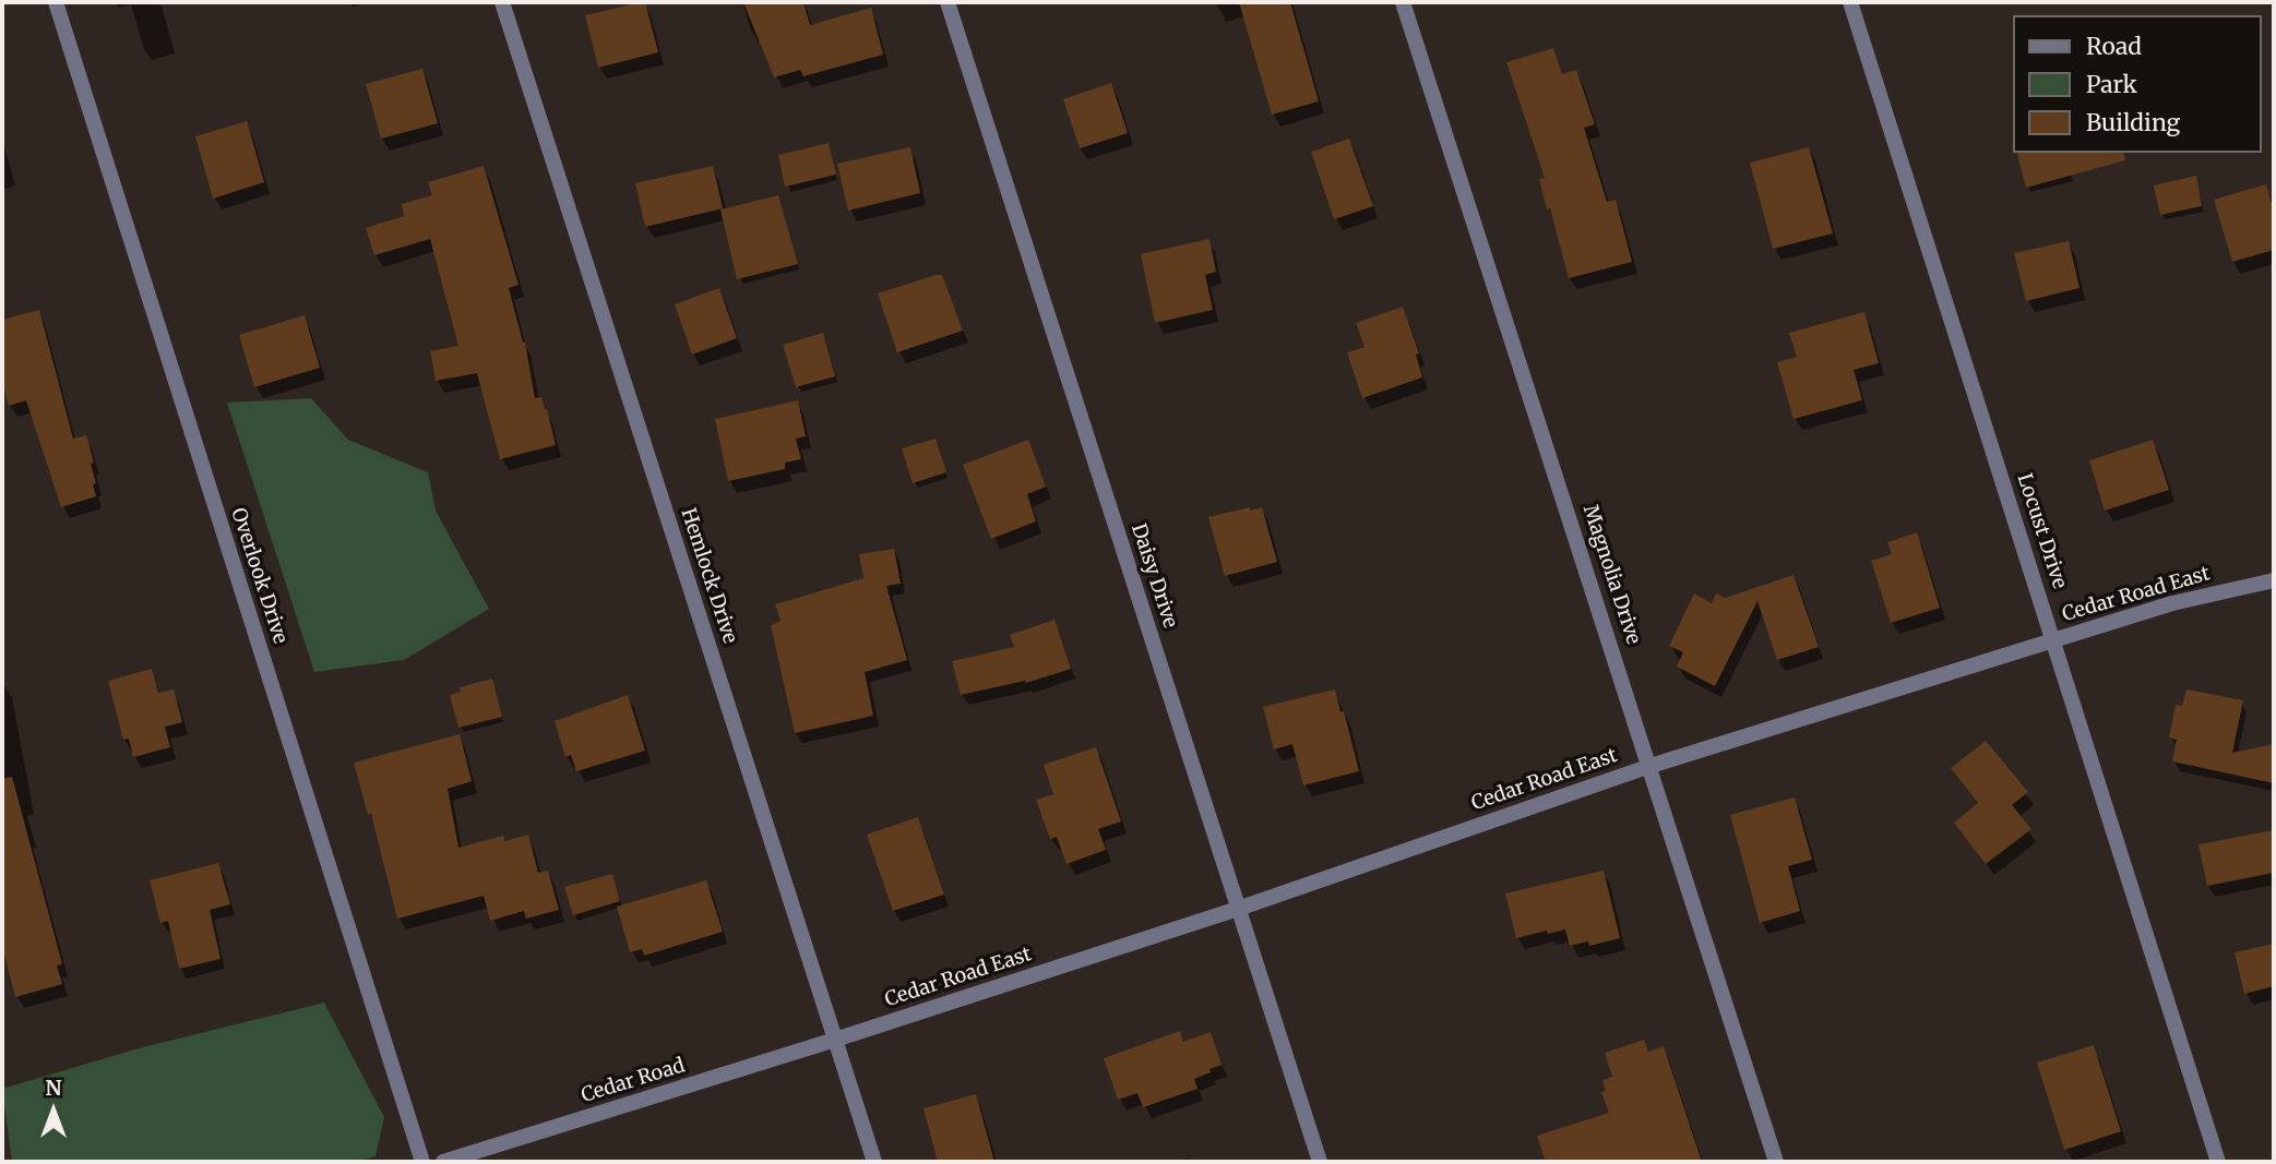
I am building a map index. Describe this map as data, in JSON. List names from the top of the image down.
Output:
{
  "streets": {
    "street": [
      "Locust Drive",
      "Magnolia Drive",
      "Overlook Drive",
      "Hemlock Drive",
      "Daisy Drive",
      "Cedar Road East",
      "Cedar Road"
    ]
  },
  "crossings": [
    ["Locust Drive", "Cedar Road East"],
    ["Magnolia Drive", "Cedar Road East"],
    ["Hemlock Drive", "Cedar Road East"],
    ["Hemlock Drive", "Cedar Road"],
    ["Daisy Drive", "Cedar Road East"],
    ["Cedar Road East", "Cedar Road"]
  ],
  "legend": ["Road", "Park", "Building"],
  "north": "top"
}
